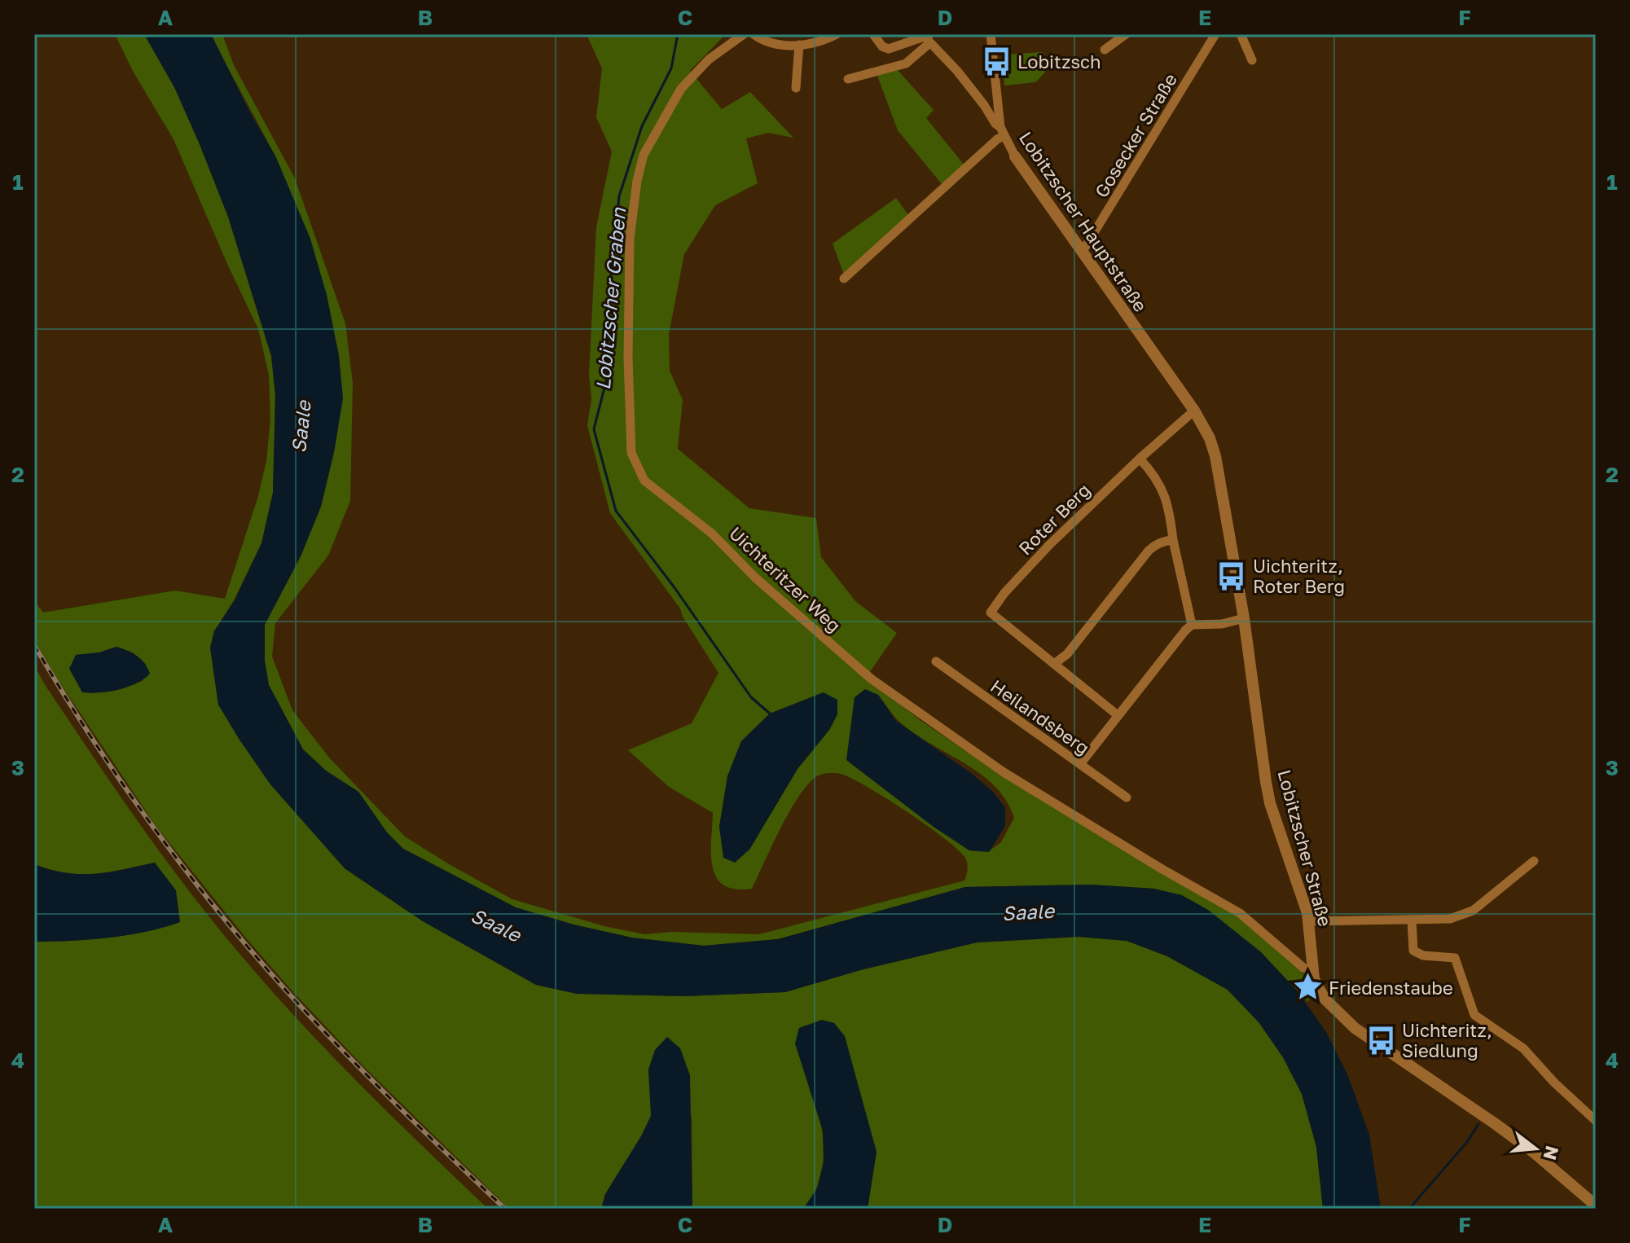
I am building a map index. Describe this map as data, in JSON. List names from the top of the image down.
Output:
{
  "streets": {
    "street": [
      "Gosecker Straße",
      "Lobitzscher Hauptstraße",
      "Roter Berg",
      "Uichteritzer Weg",
      "Heilandsberg",
      "Lobitzscher Straße"
    ]
  },
  "crossings": [
    ["Gosecker Straße", "Lobitzscher Hauptstraße"],
    ["Lobitzscher Hauptstraße", "Lobitzscher Straße"],
    ["Uichteritzer Weg", "Lobitzscher Straße"]
  ],
  "water": ["Lobitzscher Graben", "Saale"],
  "places": {
    "bus stop": ["Lobitzsch", "Uichteritz, Roter Berg", "Uichteritz, Siedlung"],
    "place": ["Friedenstaube"]
  },
  "north": "right",
  "grid": {
    "columns": [
      "A",
      "B",
      "C",
      "D",
      "E",
      "F"
    ],
    "rows": [
      "1",
      "2",
      "3",
      "4"
    ]
  }
}
